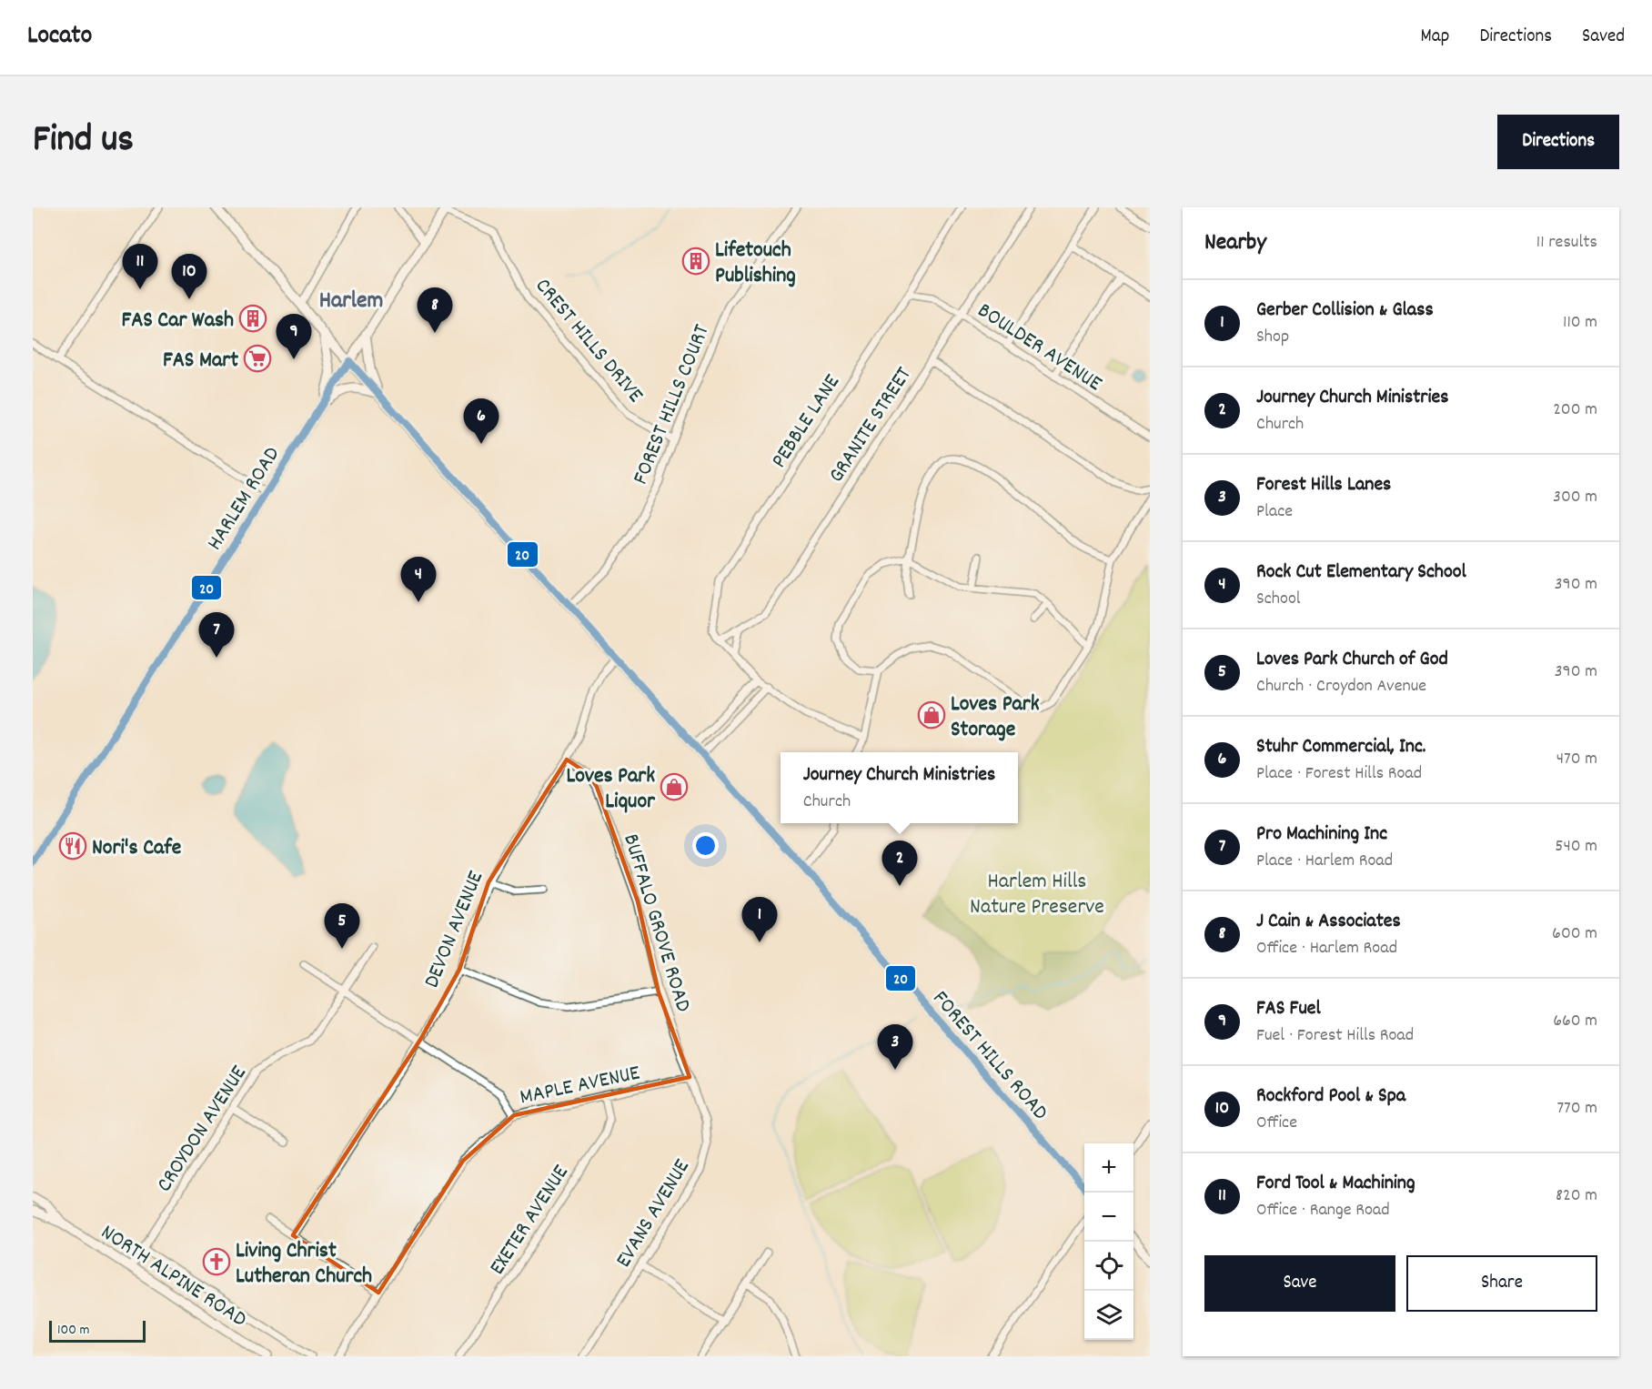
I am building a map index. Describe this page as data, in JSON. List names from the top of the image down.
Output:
{
  "streets": {
    "street": [
      "CREST HILLS DRIVE",
      "BOULDER AVENUE",
      "FOREST HILLS COURT",
      "PEBBLE LANE",
      "GRANITE STREET",
      "HARLEM ROAD",
      "BUFFALO GROVE ROAD",
      "DEVON AVENUE",
      "FOREST HILLS ROAD",
      "MAPLE AVENUE",
      "CROYDON AVENUE",
      "EVANS AVENUE",
      "EXETER AVENUE",
      "NORTH ALPINE ROAD"
    ]
  },
  "crossings": [
    ["CREST HILLS DRIVE", "FOREST HILLS COURT"],
    ["CREST HILLS DRIVE", "HARLEM ROAD"],
    ["BOULDER AVENUE", "PEBBLE LANE"],
    ["BOULDER AVENUE", "GRANITE STREET"],
    ["FOREST HILLS COURT", "FOREST HILLS ROAD"],
    ["PEBBLE LANE", "GRANITE STREET"],
    ["HARLEM ROAD", "FOREST HILLS ROAD"],
    ["BUFFALO GROVE ROAD", "DEVON AVENUE"],
    ["BUFFALO GROVE ROAD", "MAPLE AVENUE"],
    ["BUFFALO GROVE ROAD", "EVANS AVENUE"],
    ["DEVON AVENUE", "FOREST HILLS ROAD"],
    ["MAPLE AVENUE", "EVANS AVENUE"],
    ["MAPLE AVENUE", "EXETER AVENUE"],
    ["CROYDON AVENUE", "NORTH ALPINE ROAD"]
  ],
  "districts": ["Harlem"],
  "parks": ["Harlem Hills Nature Preserve"],
  "places": {
    "building": ["Lifetouch Publishing", "FAS Car Wash"],
    "supermarket": ["FAS Mart"],
    "shop": ["Loves Park Storage", "Loves Park Liquor"],
    "restaurant": ["Nori's Cafe"],
    "church": ["Living Christ Lutheran Church"]
  },
  "lines": ["transit line 20"],
  "scale_bar": "100 m",
  "page": {
    "header": "Locato",
    "nav": ["Map", "Directions", "Saved"],
    "title": "Find us",
    "buttons": [
      "Directions",
      ["Save", "Share"]
    ],
    "heading": ["Nearby", "11 results"],
    "pins": [
      "11",
      "10",
      "8",
      "9",
      "6",
      "4",
      "7",
      "2",
      "1",
      "5",
      "3"
    ],
    "list": [
      {
        "mark": "1",
        "name": "Gerber Collision & Glass",
        "note": "Shop",
        "value": "110 m"
      },
      {
        "mark": "2",
        "name": "Journey Church Ministries",
        "note": "Church",
        "value": "200 m"
      },
      {
        "mark": "3",
        "name": "Forest Hills Lanes",
        "note": "Place",
        "value": "300 m"
      },
      {
        "mark": "4",
        "name": "Rock Cut Elementary School",
        "note": "School",
        "value": "390 m"
      },
      {
        "mark": "5",
        "name": "Loves Park Church of God",
        "note": "Church · Croydon Avenue",
        "value": "390 m"
      },
      {
        "mark": "6",
        "name": "Stuhr Commercial, Inc.",
        "note": "Place · Forest Hills Road",
        "value": "470 m"
      },
      {
        "mark": "7",
        "name": "Pro Machining Inc",
        "note": "Place · Harlem Road",
        "value": "540 m"
      },
      {
        "mark": "8",
        "name": "J Cain & Associates",
        "note": "Office · Harlem Road",
        "value": "600 m"
      },
      {
        "mark": "9",
        "name": "FAS Fuel",
        "note": "Fuel · Forest Hills Road",
        "value": "660 m"
      },
      {
        "mark": "10",
        "name": "Rockford Pool & Spa",
        "note": "Office",
        "value": "770 m"
      },
      {
        "mark": "11",
        "name": "Ford Tool & Machining",
        "note": "Office · Range Road",
        "value": "820 m"
      }
    ],
    "popup": ["Journey Church Ministries", "Church"],
    "map_buttons": ["+", "−"],
    "scale": "100 m"
  }
}
